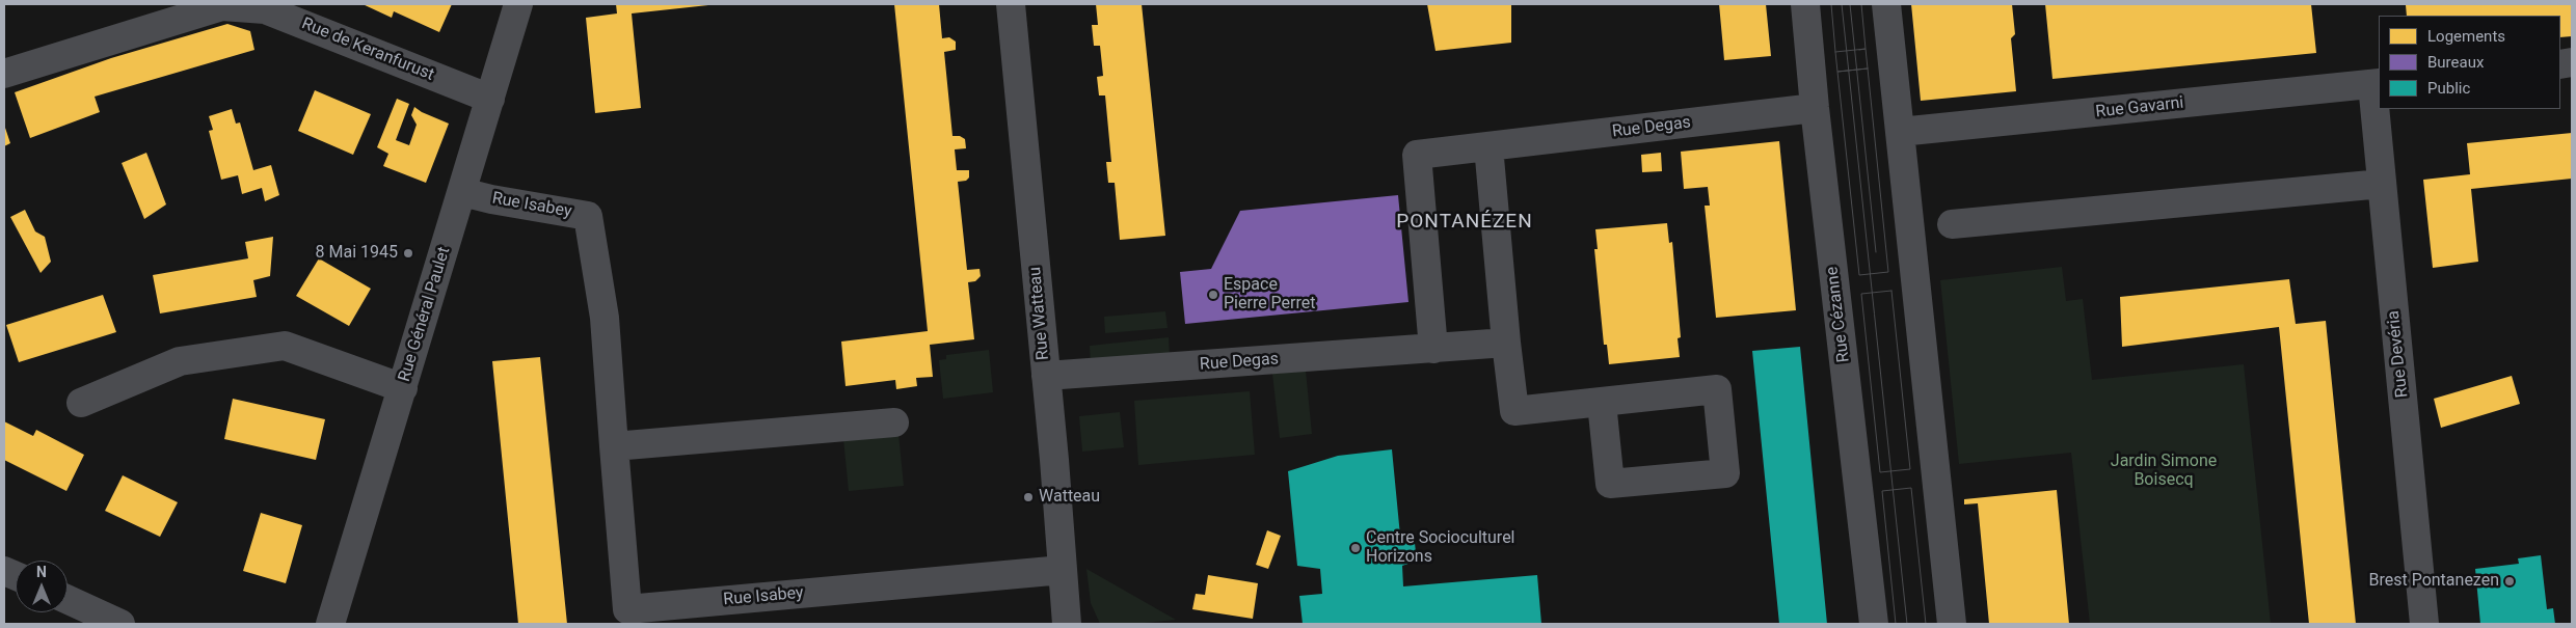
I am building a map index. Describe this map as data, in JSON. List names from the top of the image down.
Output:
{
  "streets": {
    "street": [
      "Rue de Keranfurust",
      "Rue Gavarni",
      "Rue Degas",
      "Rue Isabey",
      "Rue Watteau",
      "Rue Général Paulet",
      "Rue Cézanne",
      "Rue Devéria"
    ]
  },
  "crossings": [
    ["Rue de Keranfurust", "Rue Général Paulet"],
    ["Rue Gavarni", "Rue Devéria"],
    ["Rue Degas", "Rue Watteau"],
    ["Rue Degas", "Rue Cézanne"],
    ["Rue Isabey", "Rue Watteau"],
    ["Rue Isabey", "Rue Général Paulet"]
  ],
  "districts": ["PONTANÉZEN"],
  "parks": ["Jardin Simone Boisecq"],
  "places": [
    "8 Mai 1945",
    "Espace Pierre Perret",
    "Watteau",
    "Centre Socioculturel Horizons",
    "Brest Pontanezen"
  ],
  "legend": ["Logements", "Bureaux", "Public"],
  "north": "top"
}
